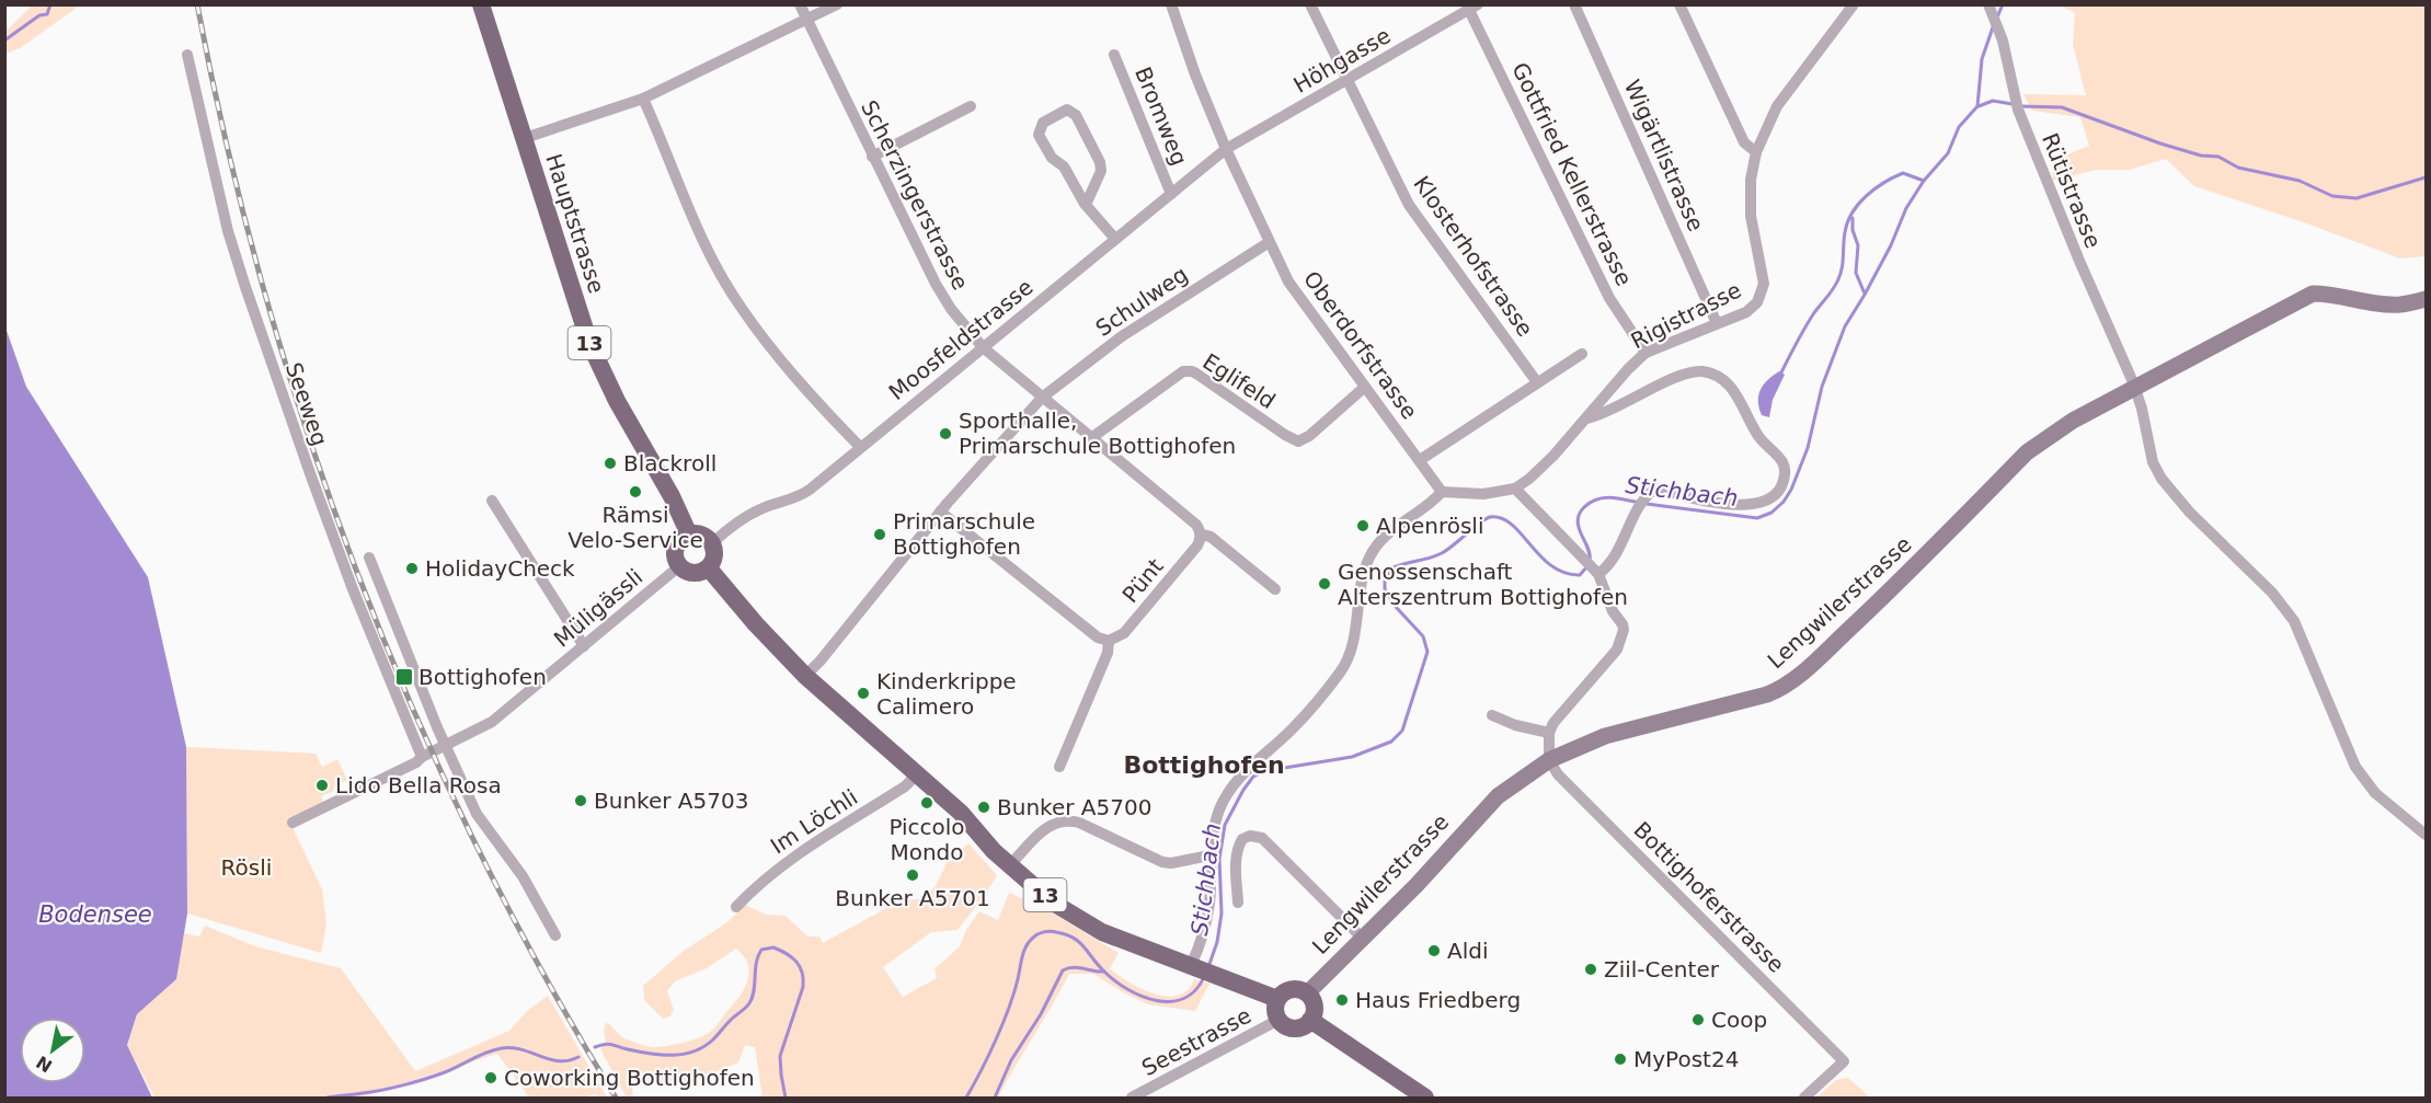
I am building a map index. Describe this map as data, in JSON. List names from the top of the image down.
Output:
{
  "streets": {
    "main road": ["Hauptstrasse", "13"],
    "street": [
      "Höhgasse",
      "Bromweg",
      "Wigärtlistrasse",
      "Gottfried Kellerstrasse",
      "Rütistrasse",
      "Scherzingerstrasse",
      "Klosterhofstrasse",
      "Schulweg",
      "Rigistrasse",
      "Moosfeldstrasse",
      "Oberdorfstrasse",
      "Eglifeld",
      "Seeweg",
      "Pünt",
      "Lengwilerstrasse",
      "Müligässli",
      "Im Löchli",
      "Bottighoferstrasse",
      "Seestrasse"
    ]
  },
  "crossings": [
    ["Höhgasse", "Gottfried Kellerstrasse"],
    ["Höhgasse", "Klosterhofstrasse"],
    ["Höhgasse", "Moosfeldstrasse"],
    ["Höhgasse", "Oberdorfstrasse"],
    ["Bromweg", "Moosfeldstrasse"],
    ["Wigärtlistrasse", "Rigistrasse"],
    ["Gottfried Kellerstrasse", "Rigistrasse"],
    ["Rütistrasse", "Lengwilerstrasse"],
    ["Scherzingerstrasse", "Schulweg"],
    ["Scherzingerstrasse", "Moosfeldstrasse"],
    ["Hauptstrasse", "Moosfeldstrasse"],
    ["Hauptstrasse", "13"],
    ["Hauptstrasse", "Müligässli"],
    ["Schulweg", "13"],
    ["Schulweg", "Oberdorfstrasse"],
    ["Moosfeldstrasse", "13"],
    ["Moosfeldstrasse", "Oberdorfstrasse"],
    ["Moosfeldstrasse", "Müligässli"],
    ["13", "Lengwilerstrasse"],
    ["13", "Müligässli"],
    ["13", "Im Löchli"],
    ["13", "Seestrasse"],
    ["Oberdorfstrasse", "Eglifeld"],
    ["Seeweg", "Müligässli"],
    ["Lengwilerstrasse", "Bottighoferstrasse"],
    ["Lengwilerstrasse", "Seestrasse"]
  ],
  "districts": ["Bottighofen"],
  "water": ["Stichbach", "Bodensee"],
  "parks": ["Rösli"],
  "places": {
    "other": [
      "Sporthalle, Primarschule Bottighofen",
      "Blackroll",
      "Rämsi Velo-Service",
      "Alpenrösli",
      "Primarschule Bottighofen",
      "HolidayCheck",
      "Genossenschaft Alterszentrum Bottighofen",
      "Kinderkrippe Calimero",
      "Lido Bella Rosa",
      "Bunker A5703",
      "Piccolo Mondo",
      "Bunker A5700",
      "Bunker A5701",
      "Aldi",
      "Ziil-Center",
      "Haus Friedberg",
      "Coop",
      "MyPost24",
      "Coworking Bottighofen"
    ],
    "transit": ["Bottighofen"]
  },
  "north": "bottom left"
}
